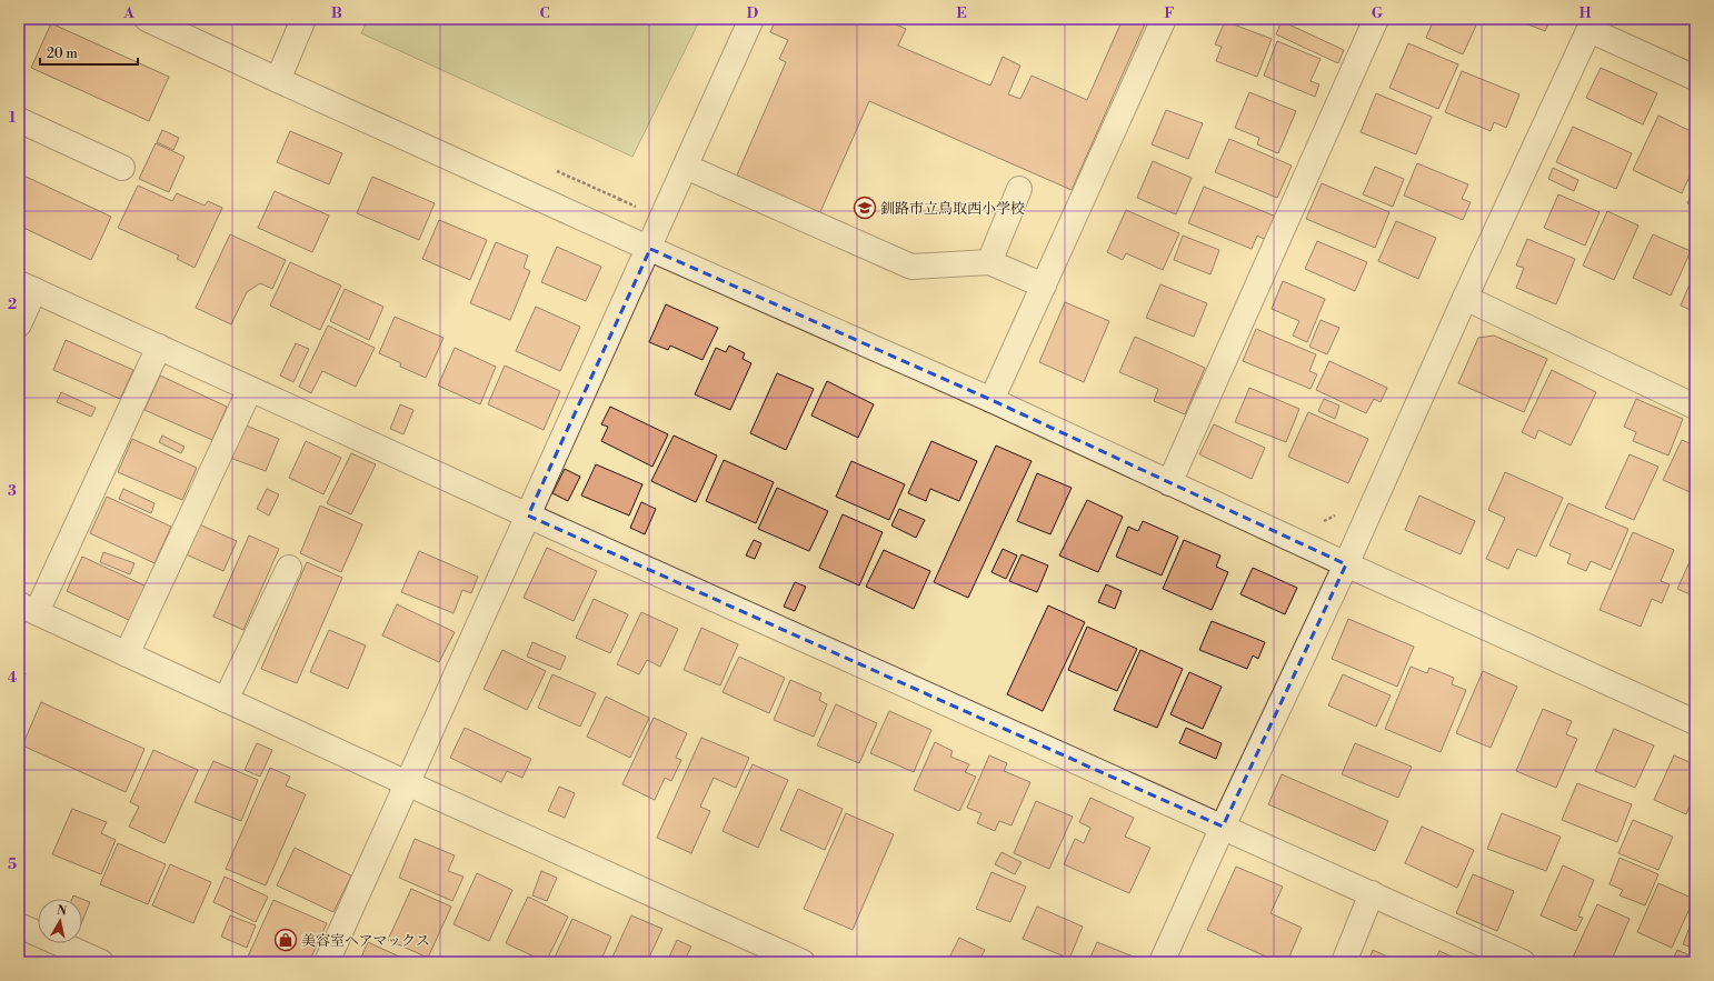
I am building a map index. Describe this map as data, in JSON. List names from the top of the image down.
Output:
{
  "places": {
    "school or university": ["釧路市立鳥取西小学校"],
    "shop": ["美容室ヘアマックス"]
  },
  "scale_bar": "20 m",
  "north": "top",
  "grid": {
    "columns": [
      "A",
      "B",
      "C",
      "D",
      "E",
      "F",
      "G",
      "H"
    ],
    "rows": [
      "1",
      "2",
      "3",
      "4",
      "5"
    ]
  }
}
